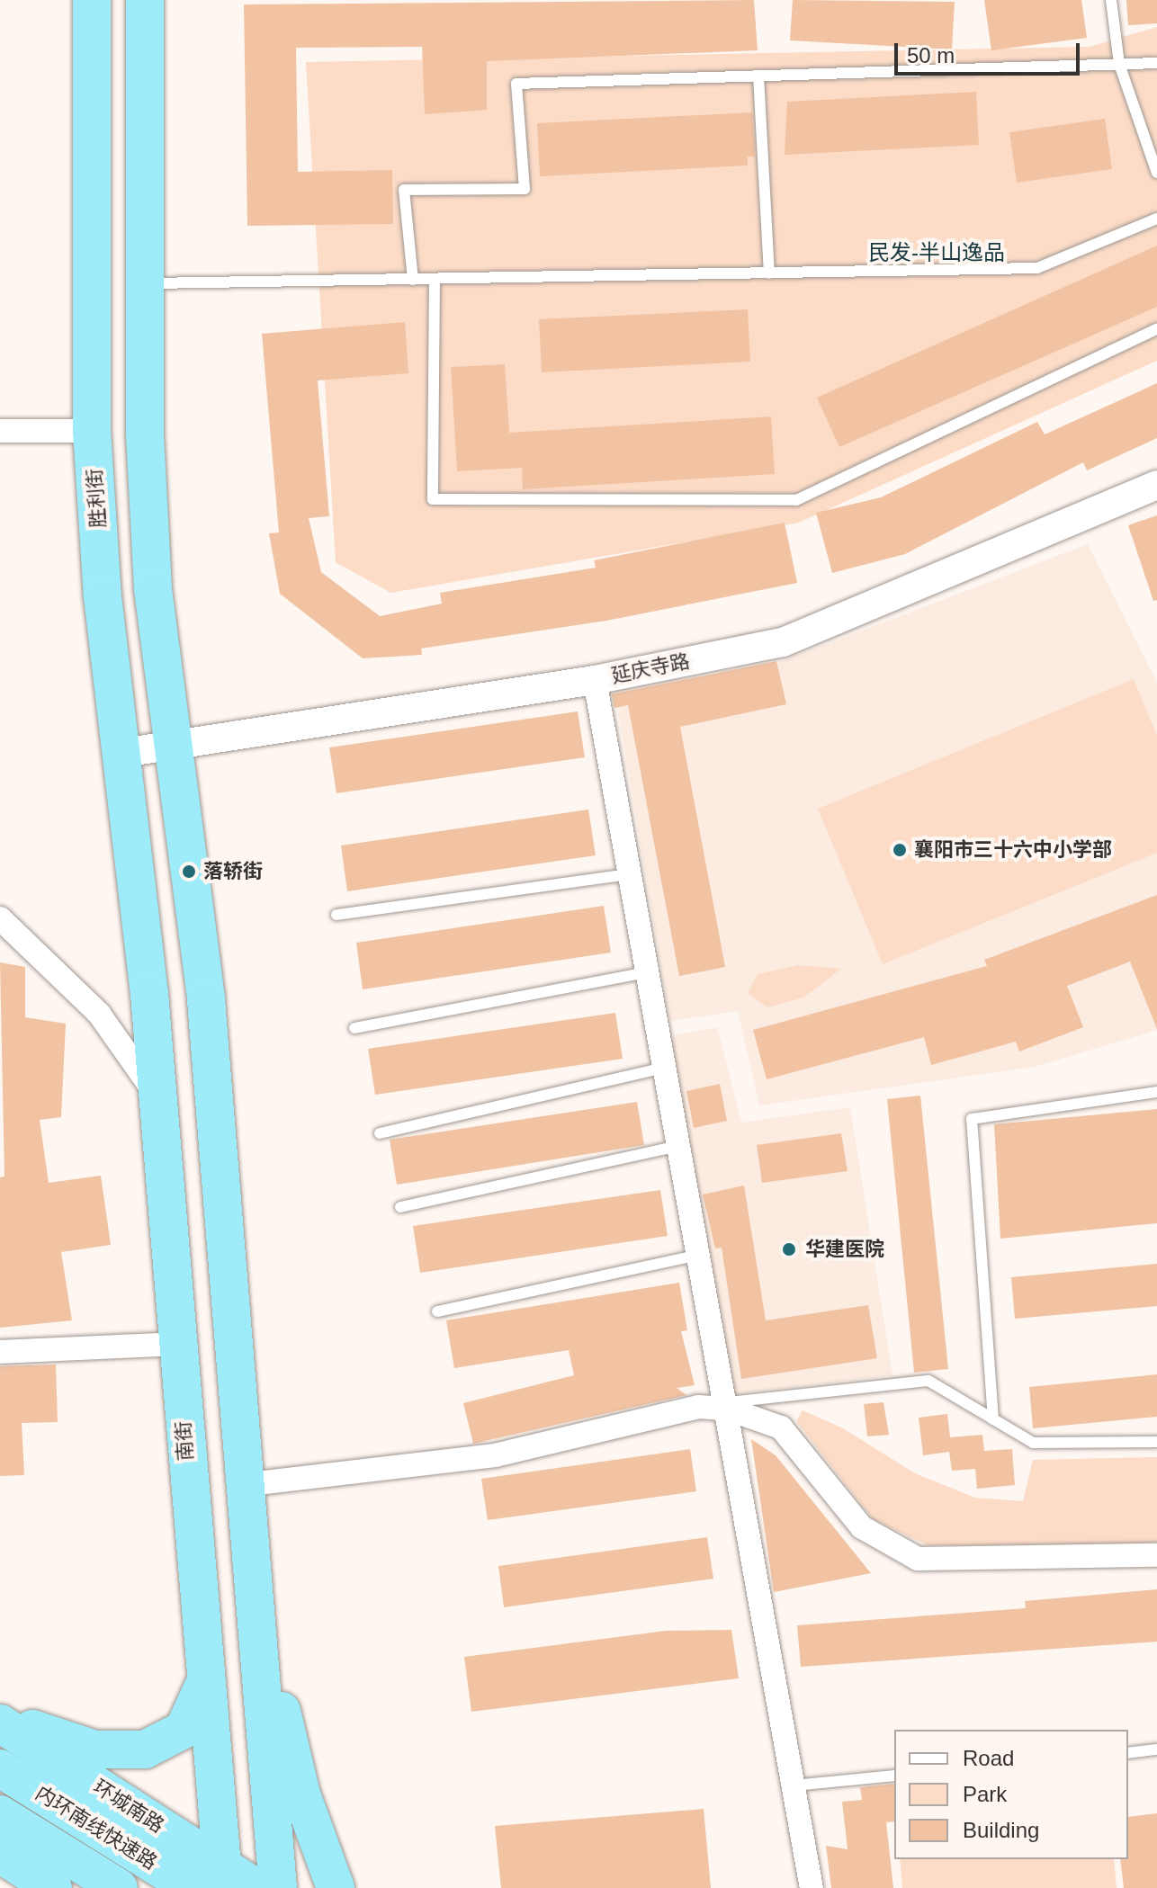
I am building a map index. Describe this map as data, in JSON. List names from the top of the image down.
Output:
{
  "streets": {
    "highway": [
      "胜利街",
      "南街",
      "环城南路",
      "内环南线快速路"
    ],
    "street": ["延庆寺路"]
  },
  "crossings": [
    ["胜利街", "延庆寺路"],
    ["胜利街", "南街"],
    ["南街", "环城南路"]
  ],
  "districts": ["民发-半山逸品"],
  "places": ["襄阳市三十六中小学部", "落轿街", "华建医院"],
  "legend": ["Road", "Park", "Building"],
  "scale_bar": "50 m"
}
